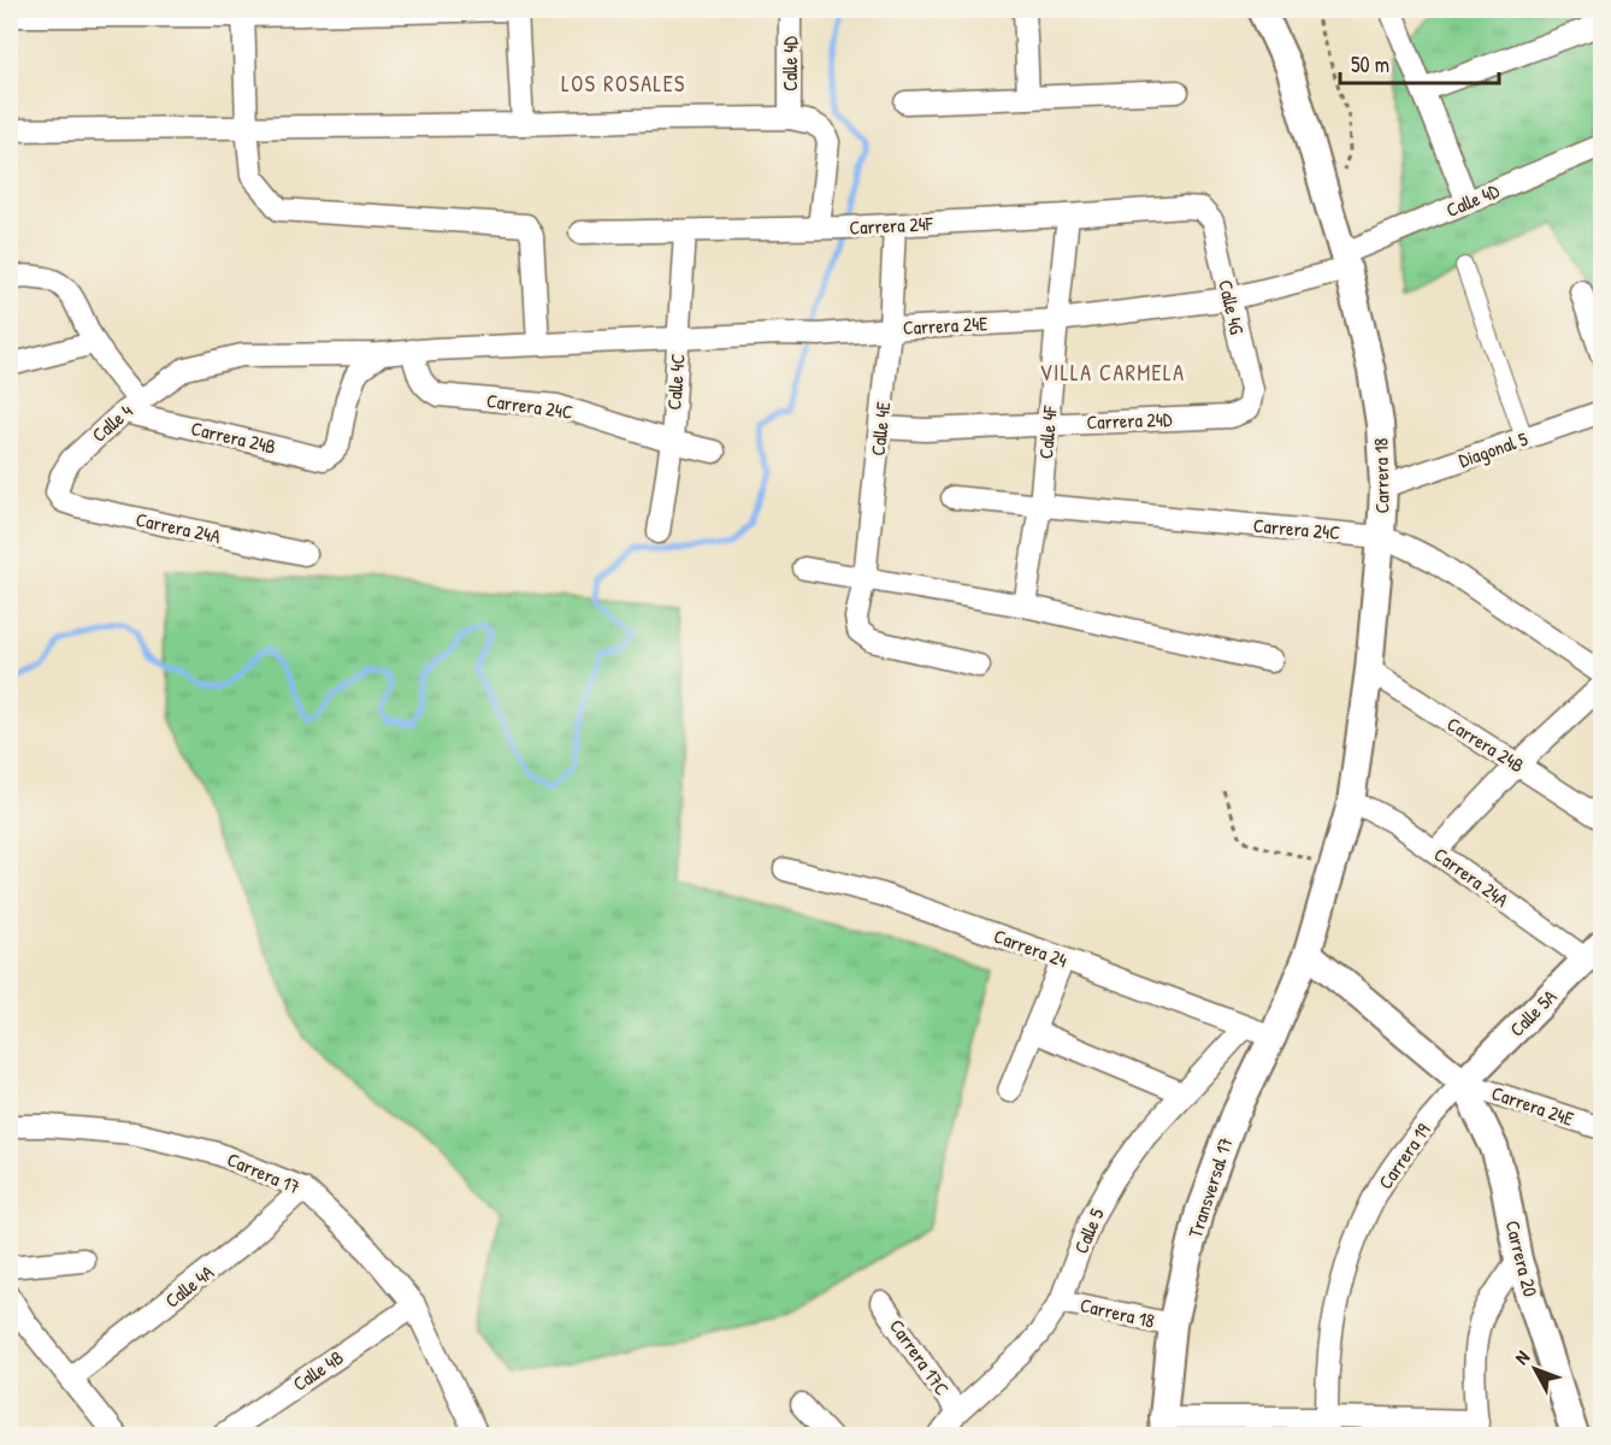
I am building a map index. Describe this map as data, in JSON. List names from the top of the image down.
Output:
{
  "streets": {
    "street": [
      "Calle 4D",
      "Carrera 24F",
      "Calle 4G",
      "Carrera 24E",
      "Calle 4C",
      "Carrera 24C",
      "Carrera 24D",
      "Calle 4",
      "Calle 4E",
      "Calle 4F",
      "Carrera 24B",
      "Diagonal 5",
      "Carrera 18",
      "Carrera 24A",
      "Carrera 24",
      "Calle 5A",
      "Carrera 19",
      "Carrera 17",
      "Transversal 17",
      "Calle 5",
      "Carrera 20",
      "Calle 4A",
      "Carrera 17C",
      "Calle 4B"
    ]
  },
  "crossings": [
    ["Calle 4D", "Carrera 24E"],
    ["Calle 4D", "Carrera 18"],
    ["Carrera 24F", "Calle 4G"],
    ["Carrera 24F", "Calle 4C"],
    ["Carrera 24F", "Calle 4E"],
    ["Carrera 24F", "Calle 4F"],
    ["Calle 4G", "Carrera 24E"],
    ["Calle 4G", "Carrera 24D"],
    ["Carrera 24E", "Calle 4C"],
    ["Carrera 24E", "Calle 4E"],
    ["Carrera 24E", "Calle 4F"],
    ["Carrera 24E", "Carrera 18"],
    ["Carrera 24E", "Calle 5A"],
    ["Carrera 24E", "Carrera 19"],
    ["Carrera 24E", "Carrera 20"],
    ["Calle 4C", "Carrera 24C"],
    ["Carrera 24C", "Calle 4F"],
    ["Carrera 24C", "Carrera 18"],
    ["Carrera 24D", "Calle 4E"],
    ["Carrera 24D", "Calle 4F"],
    ["Calle 4", "Carrera 24B"],
    ["Calle 4", "Carrera 24A"],
    ["Carrera 24B", "Carrera 18"],
    ["Diagonal 5", "Carrera 18"],
    ["Carrera 18", "Carrera 24A"],
    ["Carrera 18", "Transversal 17"],
    ["Carrera 18", "Calle 5"],
    ["Carrera 24A", "Calle 5A"],
    ["Carrera 24", "Transversal 17"],
    ["Carrera 24", "Calle 5"],
    ["Calle 5A", "Carrera 19"],
    ["Calle 5A", "Carrera 20"],
    ["Carrera 19", "Carrera 20"],
    ["Carrera 17", "Calle 4A"],
    ["Carrera 17", "Calle 4B"],
    ["Calle 5", "Carrera 17C"]
  ],
  "districts": ["LOS ROSALES", "VILLA CARMELA"],
  "scale_bar": "50 m",
  "north": "top left"
}
